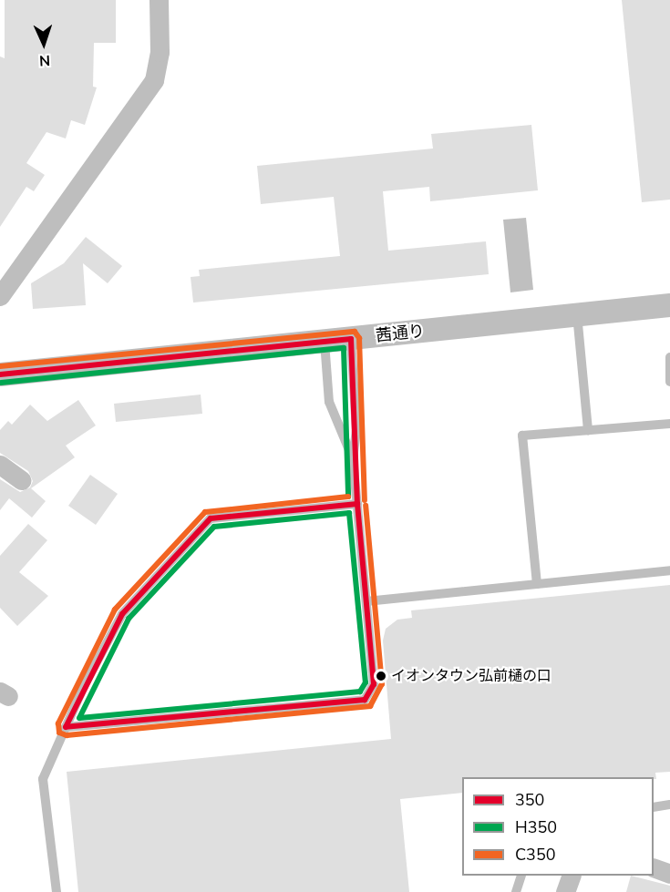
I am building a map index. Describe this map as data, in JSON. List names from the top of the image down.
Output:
{
  "streets": {
    "street": ["茜通り"]
  },
  "places": ["イオンタウン弘前樋の口"],
  "lines": ["transit line C350", "transit line 350", "transit line H350"],
  "legend": ["350", "H350", "C350"],
  "north": "bottom"
}
